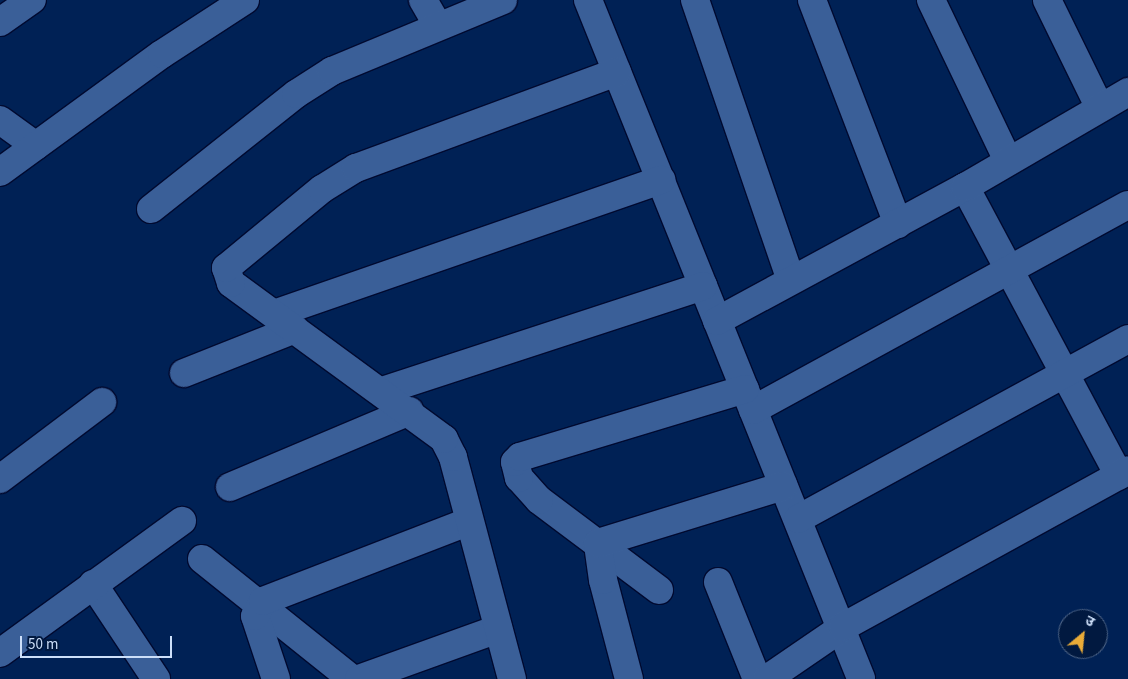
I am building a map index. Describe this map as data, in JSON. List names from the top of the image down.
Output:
{
  "scale_bar": "50 m",
  "north": "top right"
}
